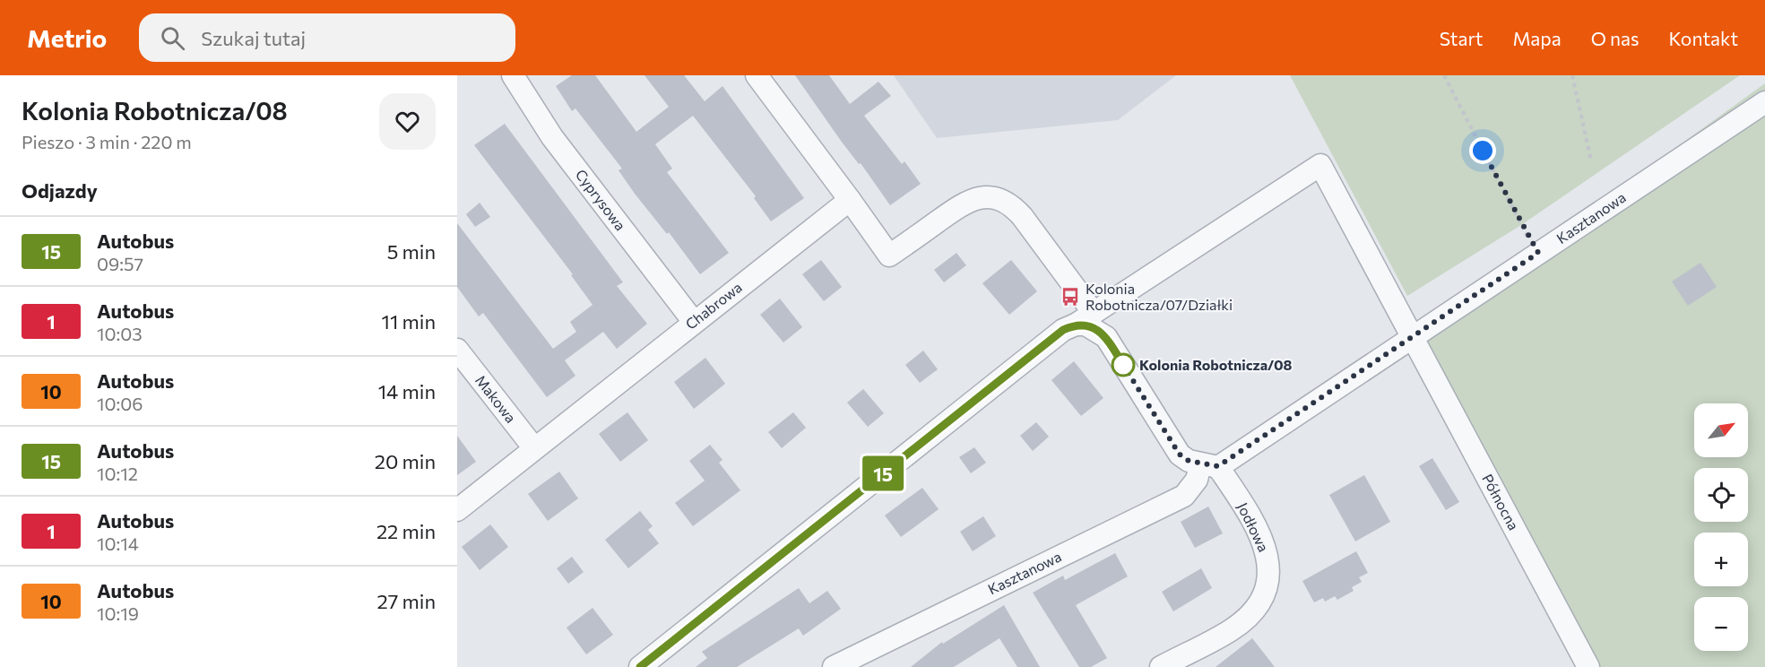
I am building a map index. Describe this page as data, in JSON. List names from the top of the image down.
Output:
{
  "streets": {
    "street": [
      "Cyprysowa",
      "Kasztanowa",
      "Chabrowa",
      "Makowa",
      "Północna",
      "Jodłowa"
    ]
  },
  "crossings": [
    ["Cyprysowa", "Chabrowa"],
    ["Kasztanowa", "Północna"],
    ["Kasztanowa", "Jodłowa"],
    ["Chabrowa", "Makowa"]
  ],
  "places": {
    "bus stop": ["Kolonia Robotnicza/07/Działki"],
    "other": ["Kolonia Robotnicza/08"]
  },
  "lines": ["bus line 15"],
  "north": "top right",
  "page": {
    "header": "Metrio",
    "search": "Szukaj tutaj",
    "nav": [
      "Start",
      "Mapa",
      "O nas",
      "Kontakt"
    ],
    "heading": [
      ["Kolonia Robotnicza/08", "Pieszo · 3 min · 220 m"],
      "Odjazdy"
    ],
    "on_map": "15",
    "list": [
      {
        "mark": "15",
        "name": "Autobus",
        "note": "09:57",
        "value": "5 min"
      },
      {
        "mark": "1",
        "name": "Autobus",
        "note": "10:03",
        "value": "11 min"
      },
      {
        "mark": "10",
        "name": "Autobus",
        "note": "10:06",
        "value": "14 min"
      },
      {
        "mark": "15",
        "name": "Autobus",
        "note": "10:12",
        "value": "20 min"
      },
      {
        "mark": "1",
        "name": "Autobus",
        "note": "10:14",
        "value": "22 min"
      },
      {
        "mark": "10",
        "name": "Autobus",
        "note": "10:19",
        "value": "27 min"
      }
    ],
    "map_buttons": ["+", "−"]
  }
}
